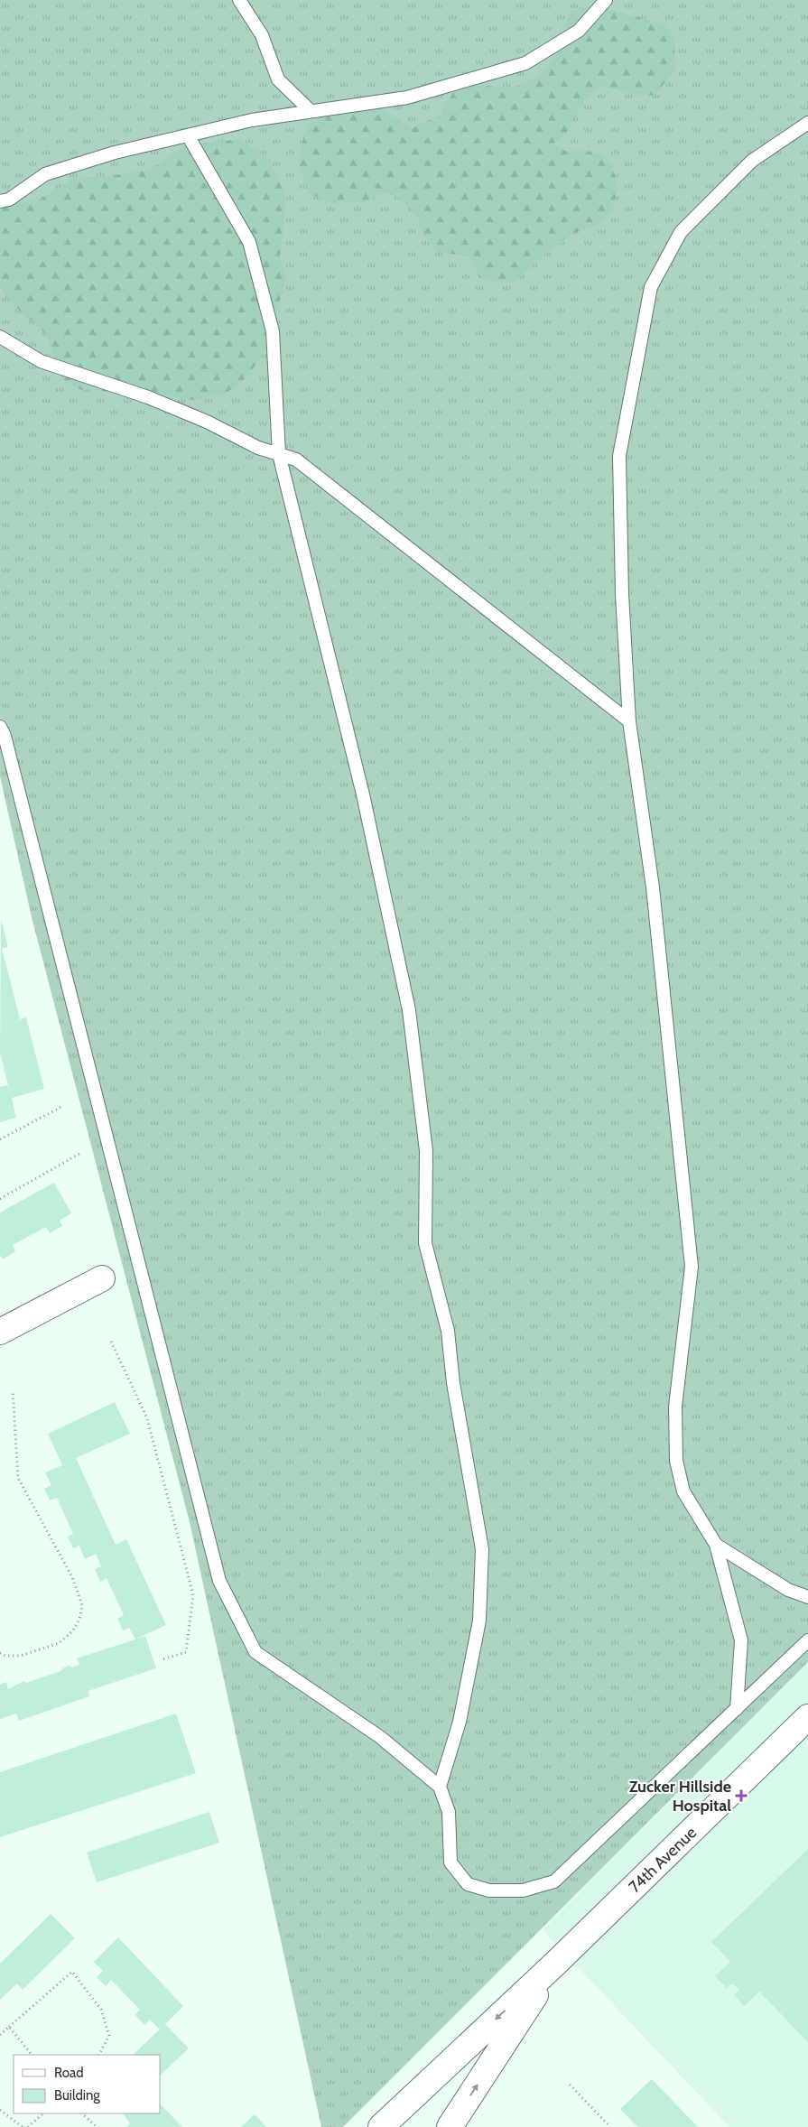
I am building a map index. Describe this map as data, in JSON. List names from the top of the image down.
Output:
{
  "streets": {
    "street": ["74th Avenue"]
  },
  "places": {
    "health": ["Zucker Hillside Hospital"]
  },
  "legend": ["Road", "Building"]
}
